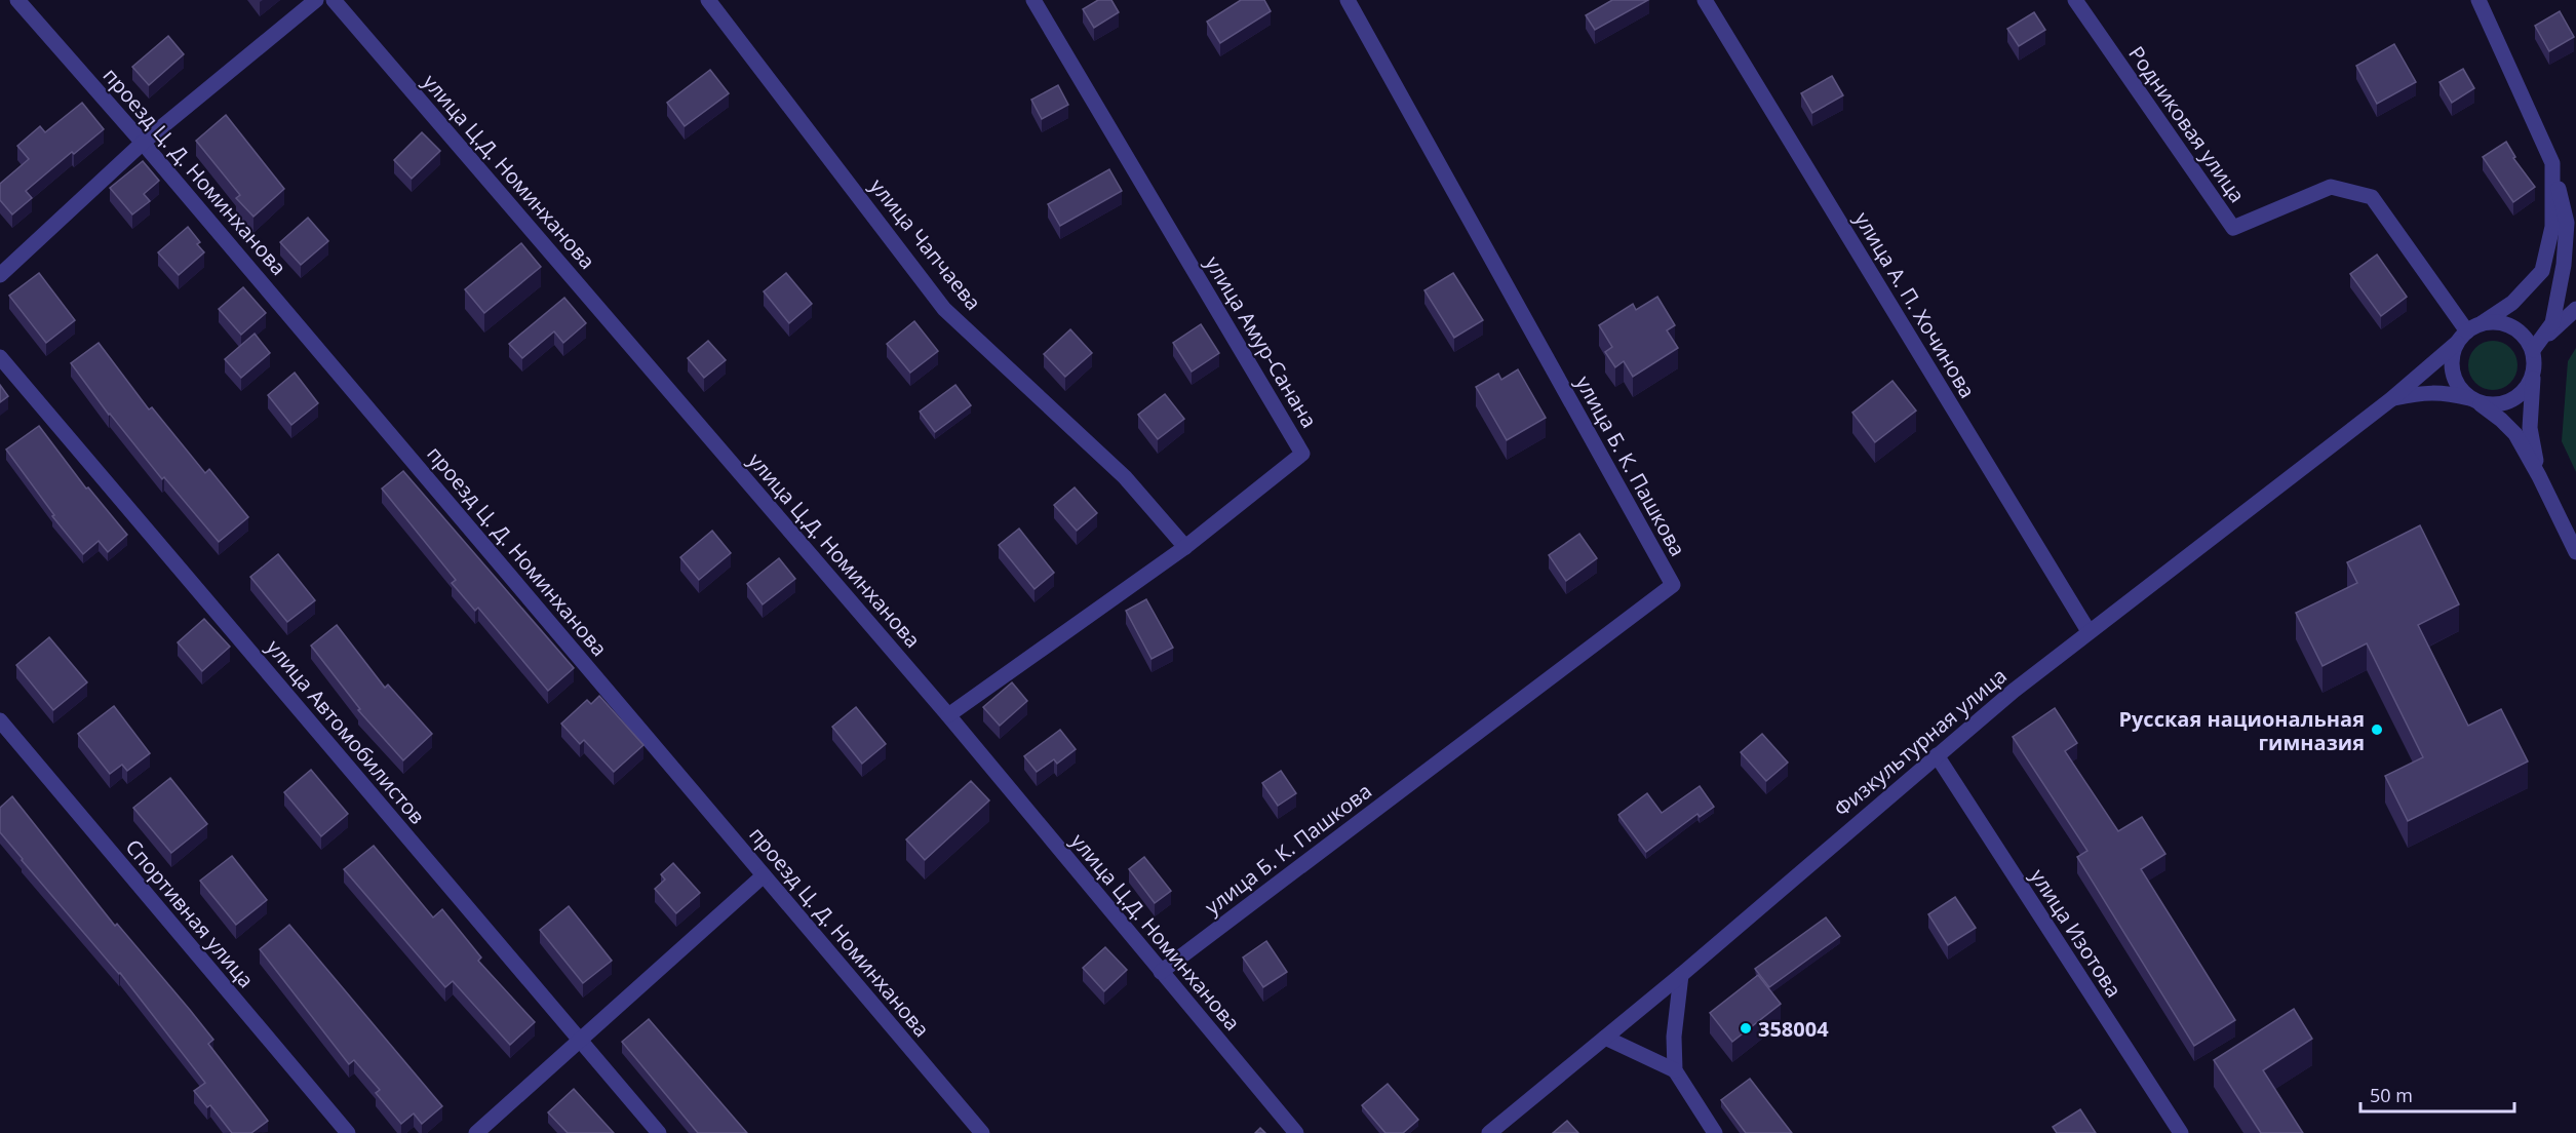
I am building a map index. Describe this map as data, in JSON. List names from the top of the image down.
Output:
{
  "streets": {
    "street": [
      "Родниковая улица",
      "проезд Ц. Д. Номинханова",
      "улица Ц.Д. Номинханова",
      "улица Чапчаева",
      "улица А. П. Хочинова",
      "улица Амур-Санана",
      "улица Б. К. Пашкова",
      "улица Автомобилистов",
      "Физкультурная улица",
      "Спортивная улица",
      "улица Изотова"
    ]
  },
  "crossings": [
    ["Родниковая улица", "Физкультурная улица"],
    ["улица Ц.Д. Номинханова", "улица Амур-Санана"],
    ["улица Ц.Д. Номинханова", "улица Б. К. Пашкова"],
    ["улица Чапчаева", "улица Амур-Санана"],
    ["улица А. П. Хочинова", "Физкультурная улица"],
    ["Физкультурная улица", "улица Изотова"]
  ],
  "places": ["Русская национальная гимназия", "358004"],
  "scale_bar": "50 m"
}
